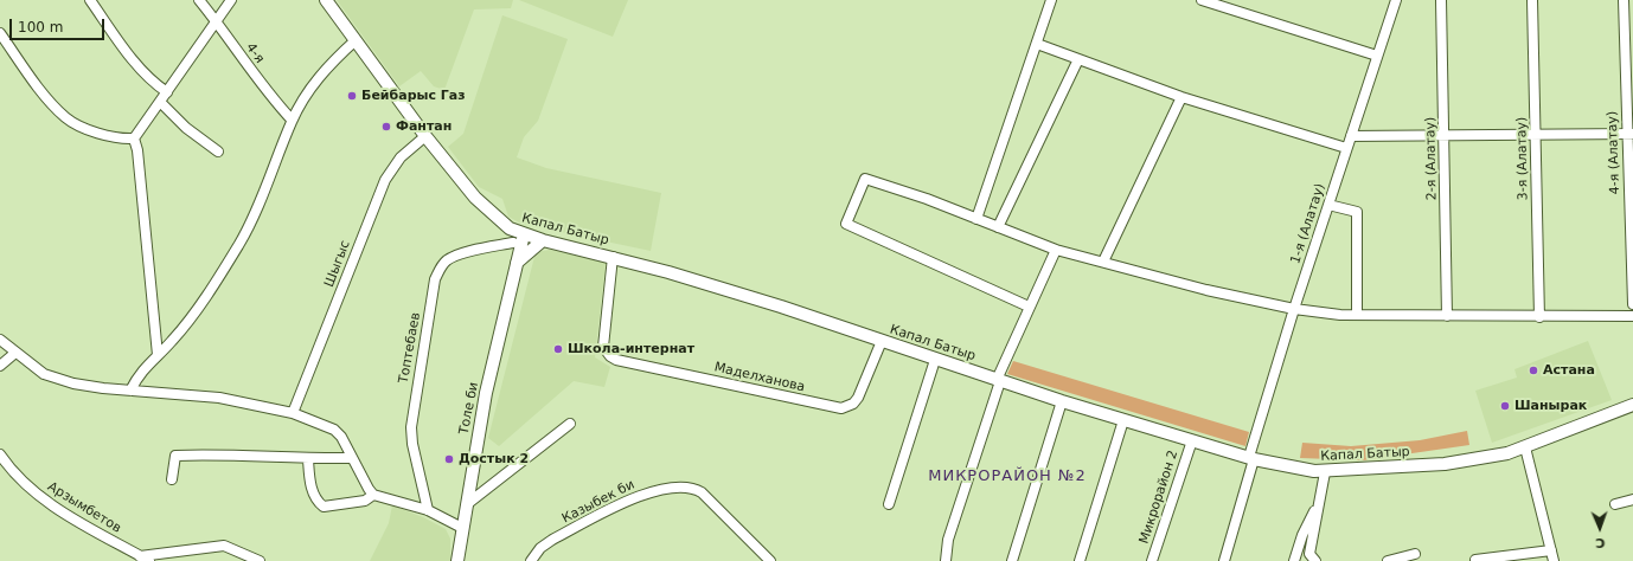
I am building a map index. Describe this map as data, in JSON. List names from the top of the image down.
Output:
{
  "streets": {
    "main road": ["Капал Батыр", "Толе би"],
    "street": [
      "4-я",
      "4-я (Алатау)",
      "2-я (Алатау)",
      "3-я (Алатау)",
      "1-я (Алатау)",
      "Шыгыс",
      "Топтебаев",
      "Маделханова",
      "Микрорайон 2",
      "Казыбек би",
      "Арзымбетов"
    ]
  },
  "crossings": [
    ["1-я (Алатау)", "Капал Батыр"],
    ["Капал Батыр", "Шыгыс"],
    ["Капал Батыр", "Маделханова"],
    ["Капал Батыр", "Толе би"],
    ["Капал Батыр", "Микрорайон 2"]
  ],
  "districts": ["МИКРОРАЙОН №2"],
  "places": [
    "Бейбарыс Газ",
    "Фантан",
    "Школа-интернат",
    "Астана",
    "Шанырак",
    "Достык 2"
  ],
  "scale_bar": "100 m",
  "north": "bottom"
}
